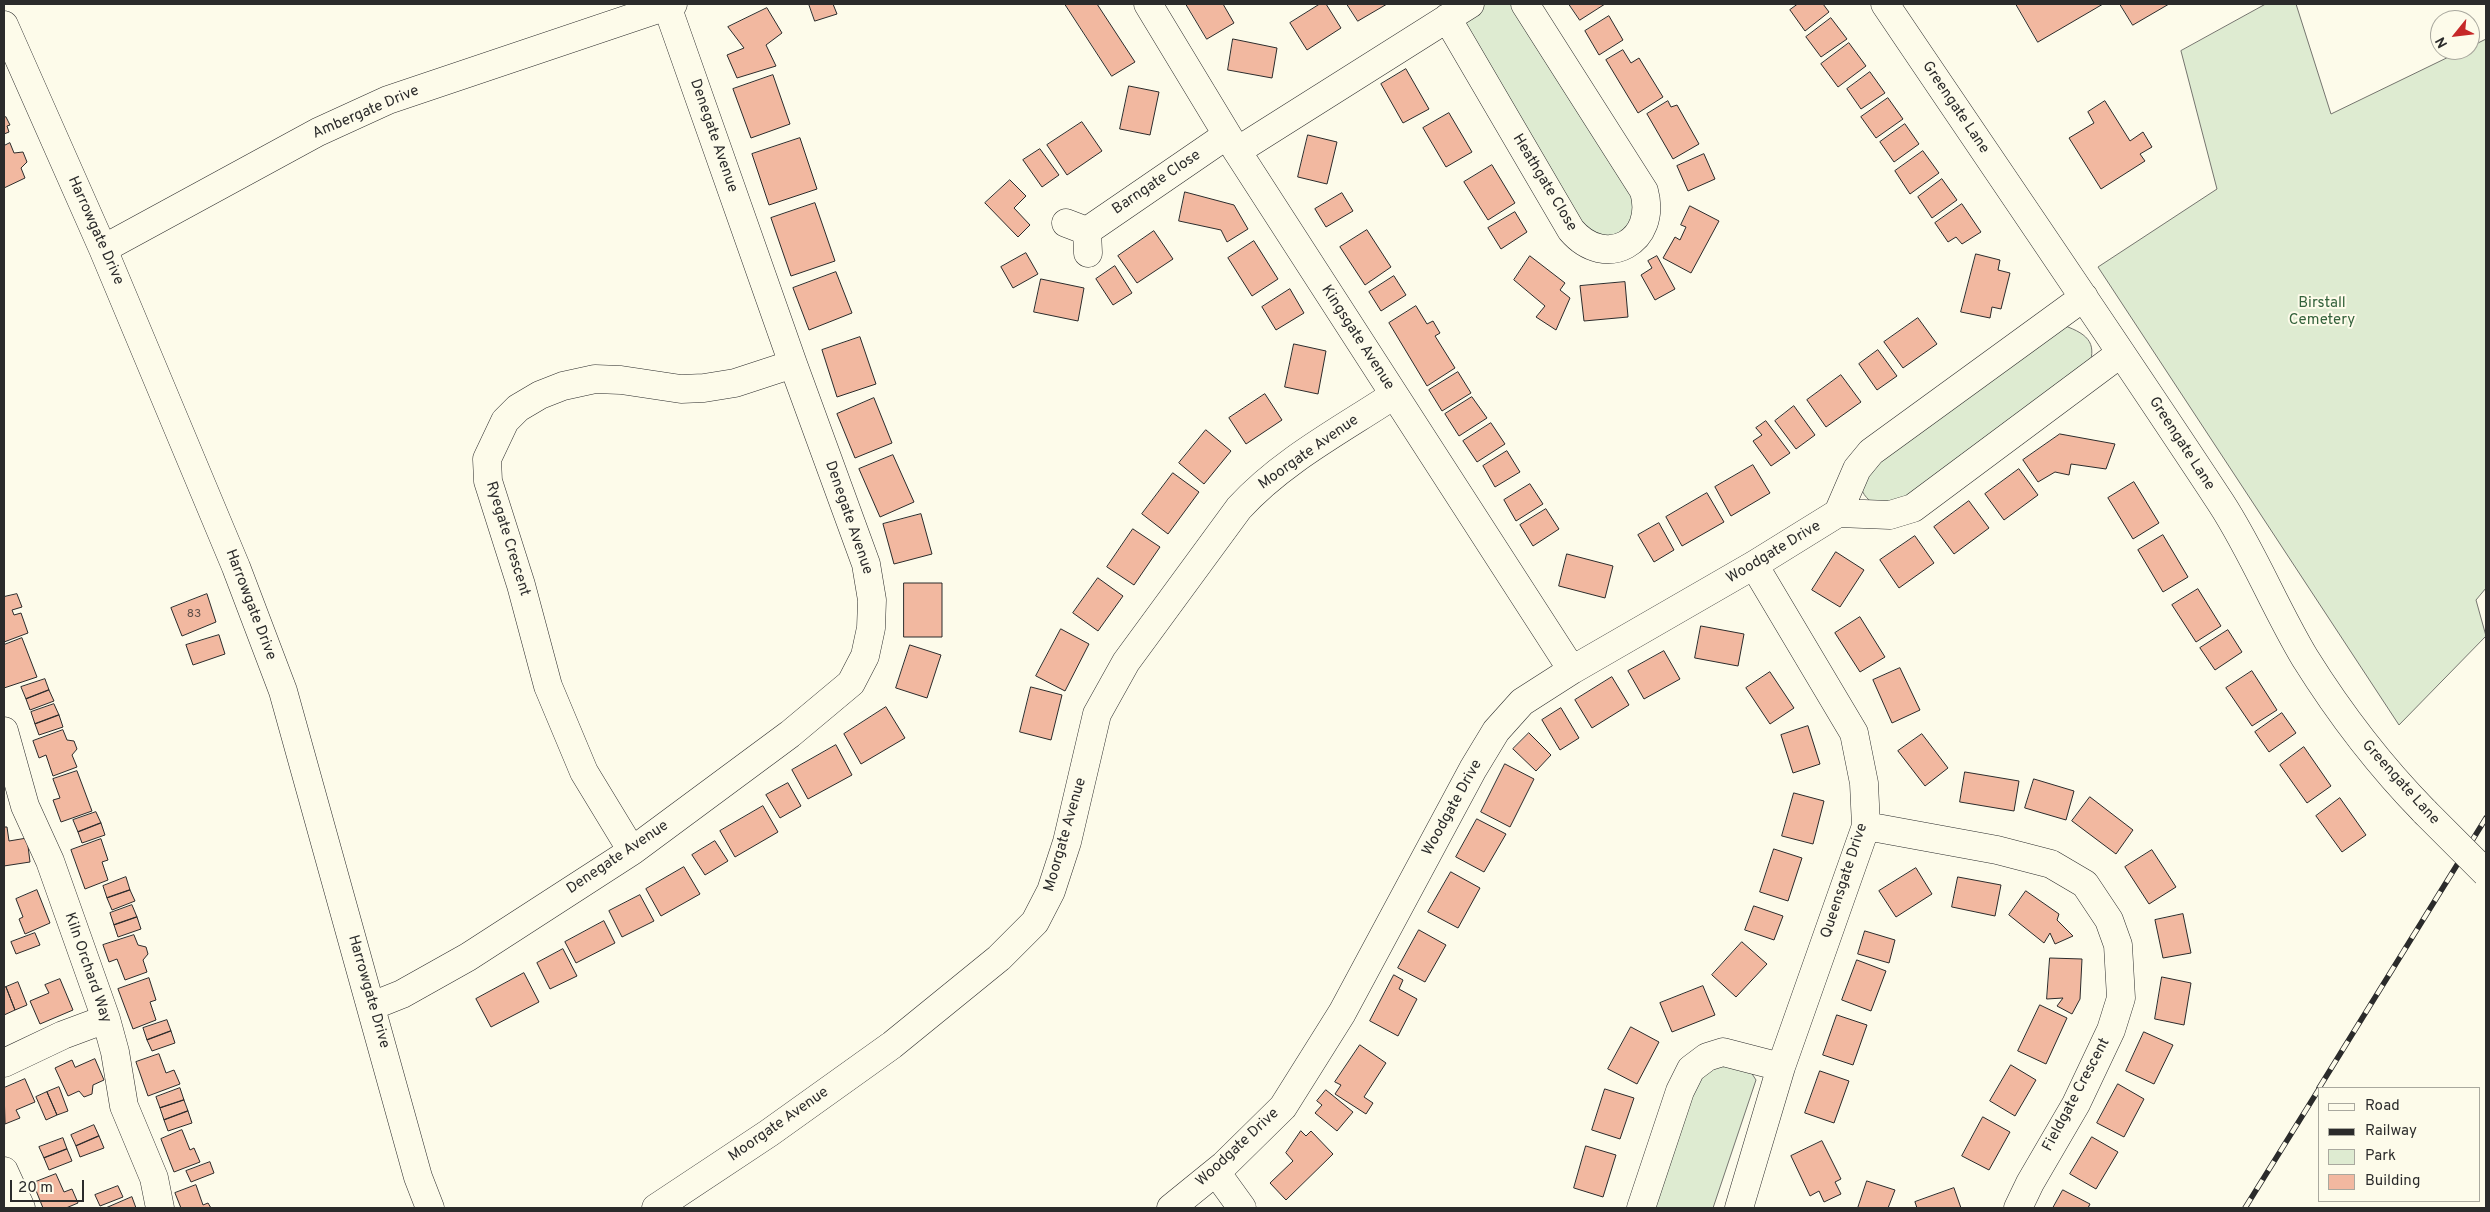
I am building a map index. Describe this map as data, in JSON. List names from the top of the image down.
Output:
{
  "streets": {
    "street": [
      "Greengate Lane",
      "Ambergate Drive",
      "Denegate Avenue",
      "Barngate Close",
      "Heathgate Close",
      "Harrowgate Drive",
      "Kingsgate Avenue",
      "Moorgate Avenue",
      "Ryegate Crescent",
      "Woodgate Drive",
      "Queensgate Drive",
      "Kiln Orchard Way",
      "Fieldgate Crescent"
    ]
  },
  "crossings": [
    ["Greengate Lane", "Woodgate Drive"],
    ["Ambergate Drive", "Denegate Avenue"],
    ["Ambergate Drive", "Harrowgate Drive"],
    ["Denegate Avenue", "Harrowgate Drive"],
    ["Denegate Avenue", "Ryegate Crescent"],
    ["Barngate Close", "Heathgate Close"],
    ["Barngate Close", "Kingsgate Avenue"],
    ["Heathgate Close", "Kingsgate Avenue"],
    ["Kingsgate Avenue", "Moorgate Avenue"],
    ["Kingsgate Avenue", "Woodgate Drive"],
    ["Woodgate Drive", "Queensgate Drive"],
    ["Queensgate Drive", "Fieldgate Crescent"]
  ],
  "parks": ["Birstall Cemetery"],
  "house_numbers": ["83"],
  "legend": [
    "Road",
    "Railway",
    "Park",
    "Building"
  ],
  "scale_bar": "20 m",
  "north": "bottom left"
}
